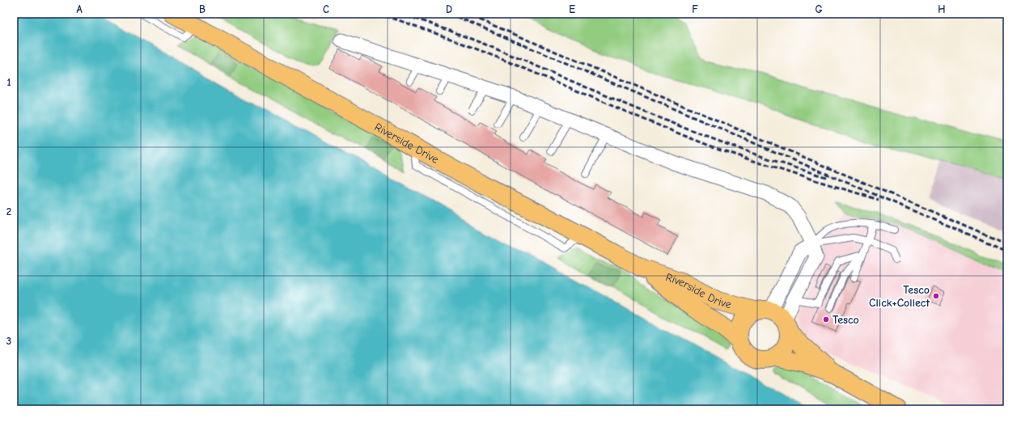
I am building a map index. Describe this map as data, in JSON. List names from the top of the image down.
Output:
{
  "streets": {
    "main road": ["Riverside Drive"]
  },
  "places": ["Tesco Click+Collect", "Tesco"],
  "grid": {
    "columns": [
      "A",
      "B",
      "C",
      "D",
      "E",
      "F",
      "G",
      "H"
    ],
    "rows": ["1", "2", "3"]
  }
}
